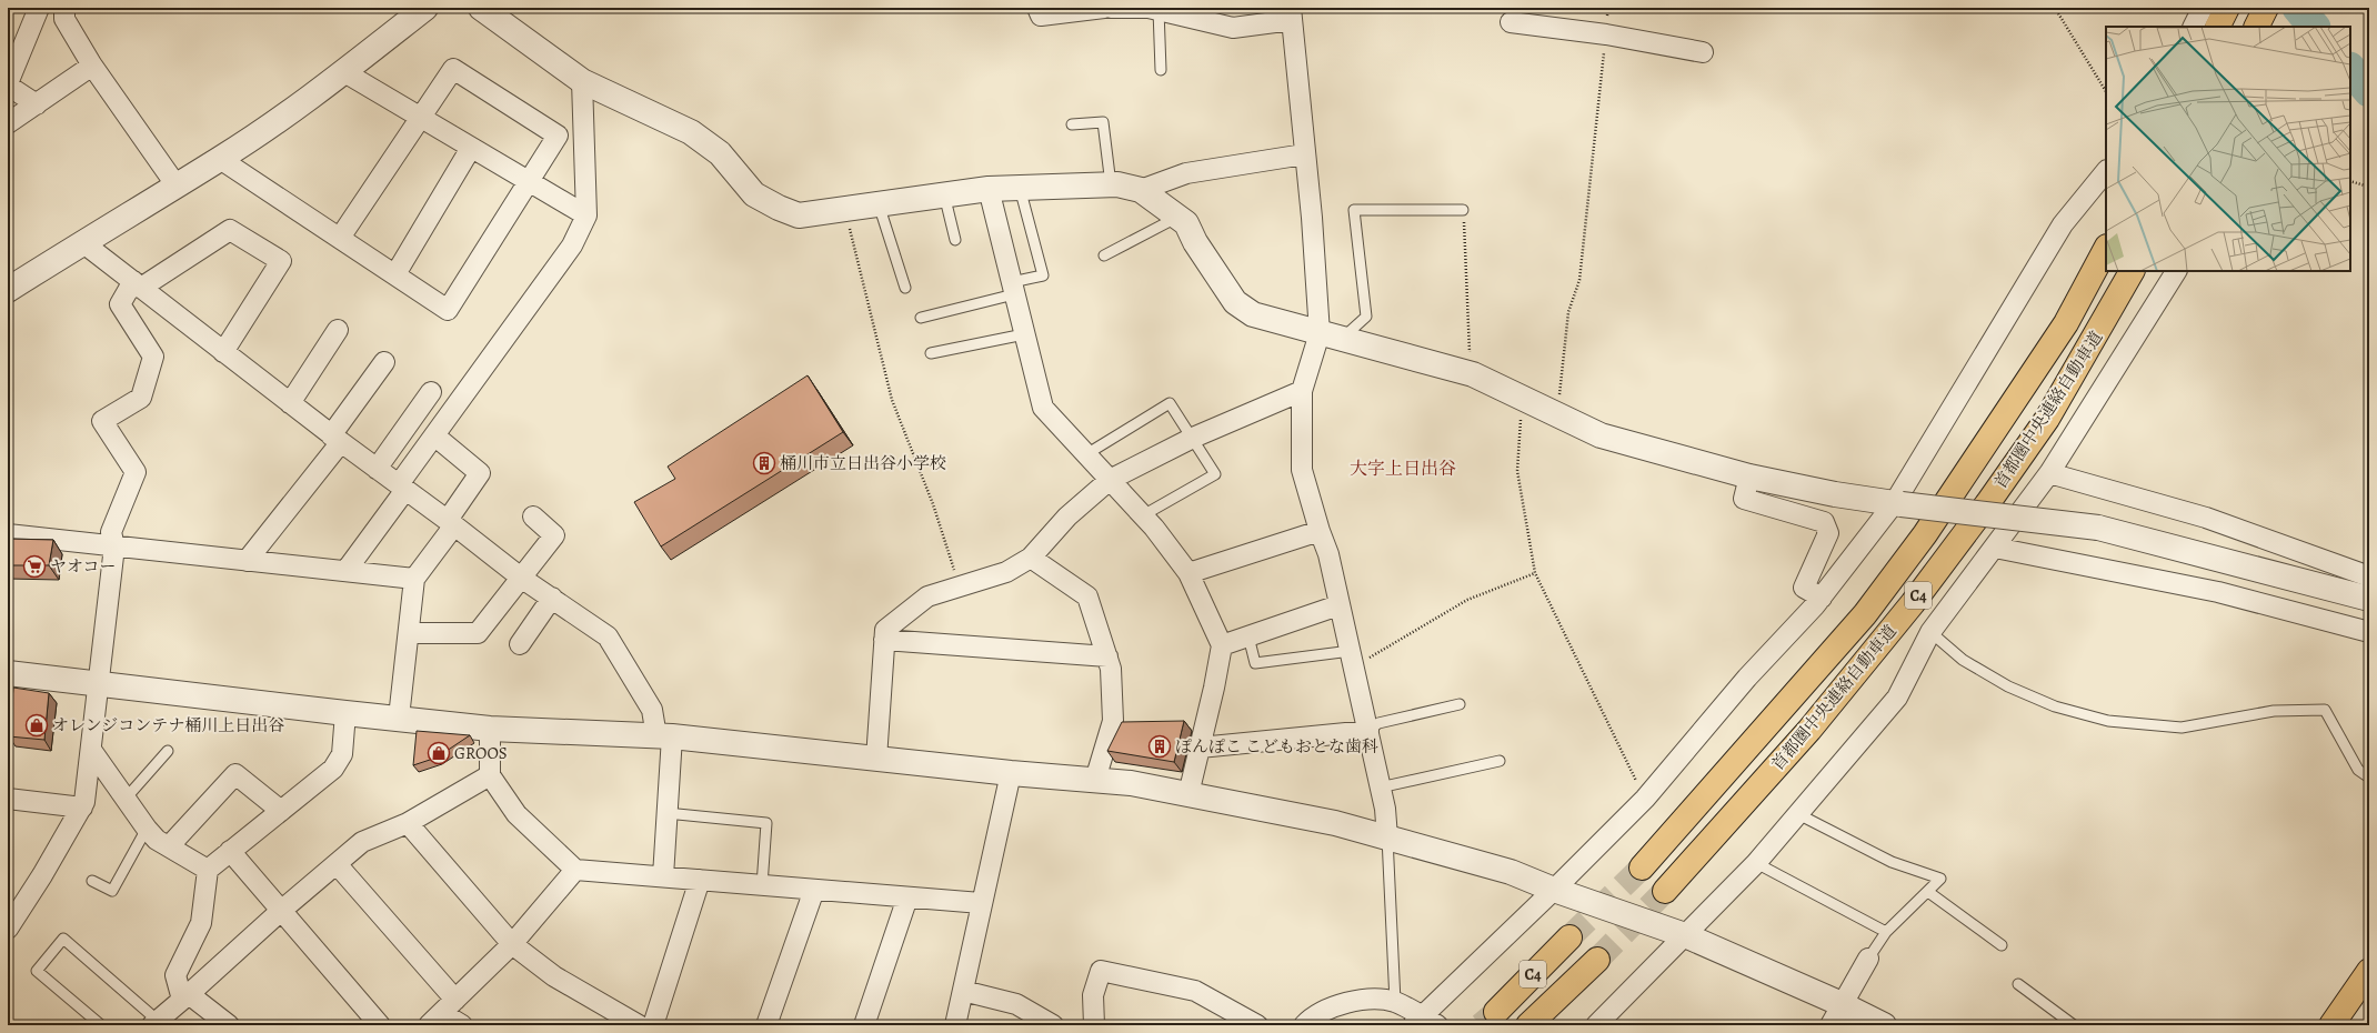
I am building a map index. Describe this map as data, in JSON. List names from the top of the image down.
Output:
{
  "streets": {
    "main road": ["首都圏中央連絡自動車道", "C4"]
  },
  "districts": ["大字上日出谷"],
  "places": {
    "building": ["桶川市立日出谷小学校", "ぽんぽこ こどもおとな歯科"],
    "supermarket": ["ヤオコー"],
    "shop": ["オレンジコンテナ桶川上日出谷", "GROOS"]
  }
}
